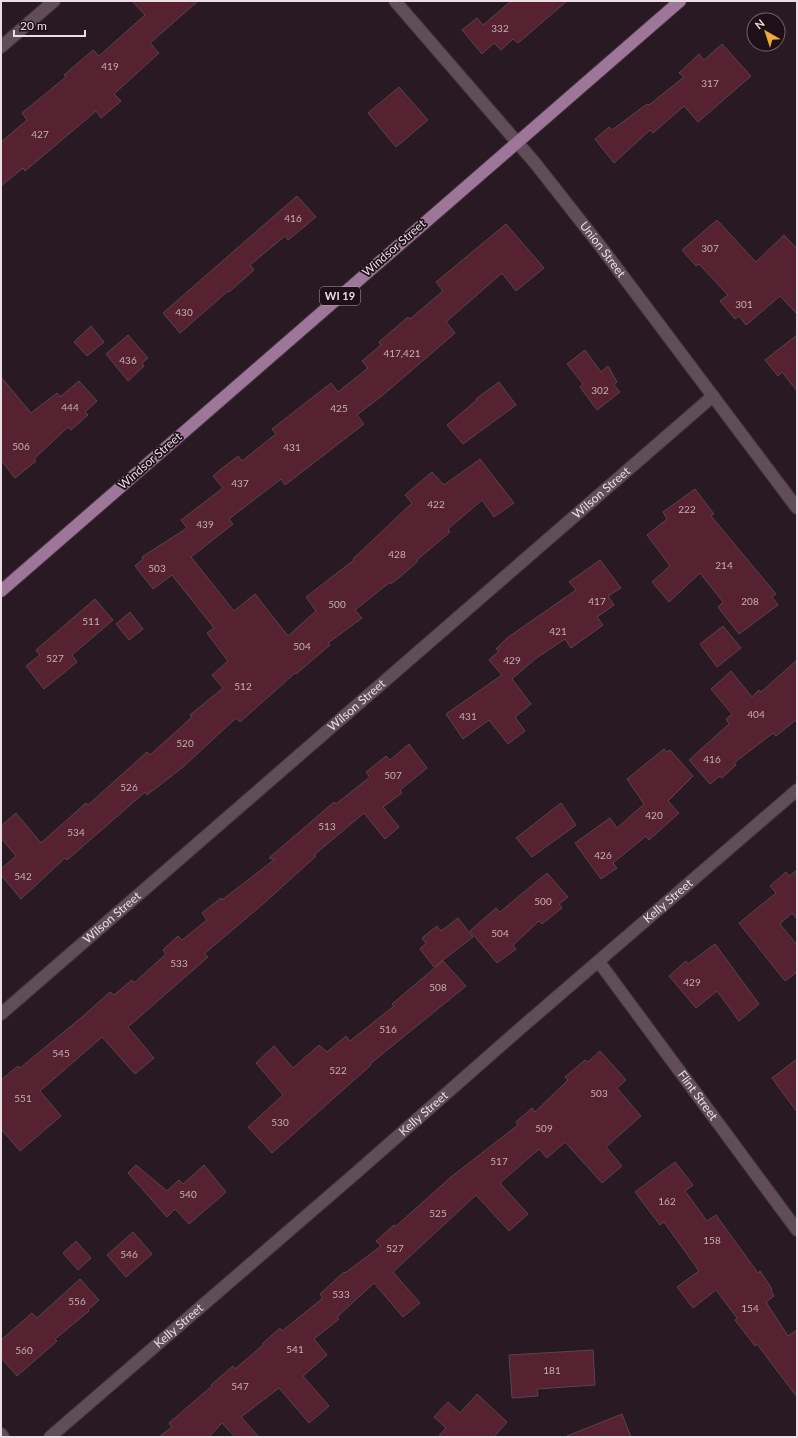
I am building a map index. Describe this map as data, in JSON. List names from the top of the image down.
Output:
{
  "streets": {
    "main road": ["Windsor Street", "WI 19"],
    "street": [
      "Union Street",
      "Wilson Street",
      "Kelly Street",
      "Flint Street"
    ]
  },
  "crossings": [
    ["Windsor Street", "Union Street"],
    ["Union Street", "Wilson Street"],
    ["Kelly Street", "Flint Street"]
  ],
  "house_numbers": [
    "332",
    "419",
    "317",
    "427",
    "416",
    "307",
    "301",
    "430",
    "417,421",
    "436",
    "302",
    "444",
    "425",
    "506",
    "431",
    "437",
    "422",
    "222",
    "439",
    "428",
    "214",
    "503",
    "417",
    "208",
    "500",
    "511",
    "421",
    "504",
    "527",
    "429",
    "512",
    "404",
    "431",
    "520",
    "416",
    "507",
    "526",
    "420",
    "513",
    "534",
    "426",
    "542",
    "500",
    "504",
    "533",
    "429",
    "508",
    "516",
    "545",
    "522",
    "503",
    "551",
    "530",
    "509",
    "517",
    "540",
    "162",
    "525",
    "158",
    "527",
    "546",
    "533",
    "556",
    "154",
    "541",
    "560",
    "181",
    "547"
  ],
  "scale_bar": "20 m",
  "north": "top left"
}
